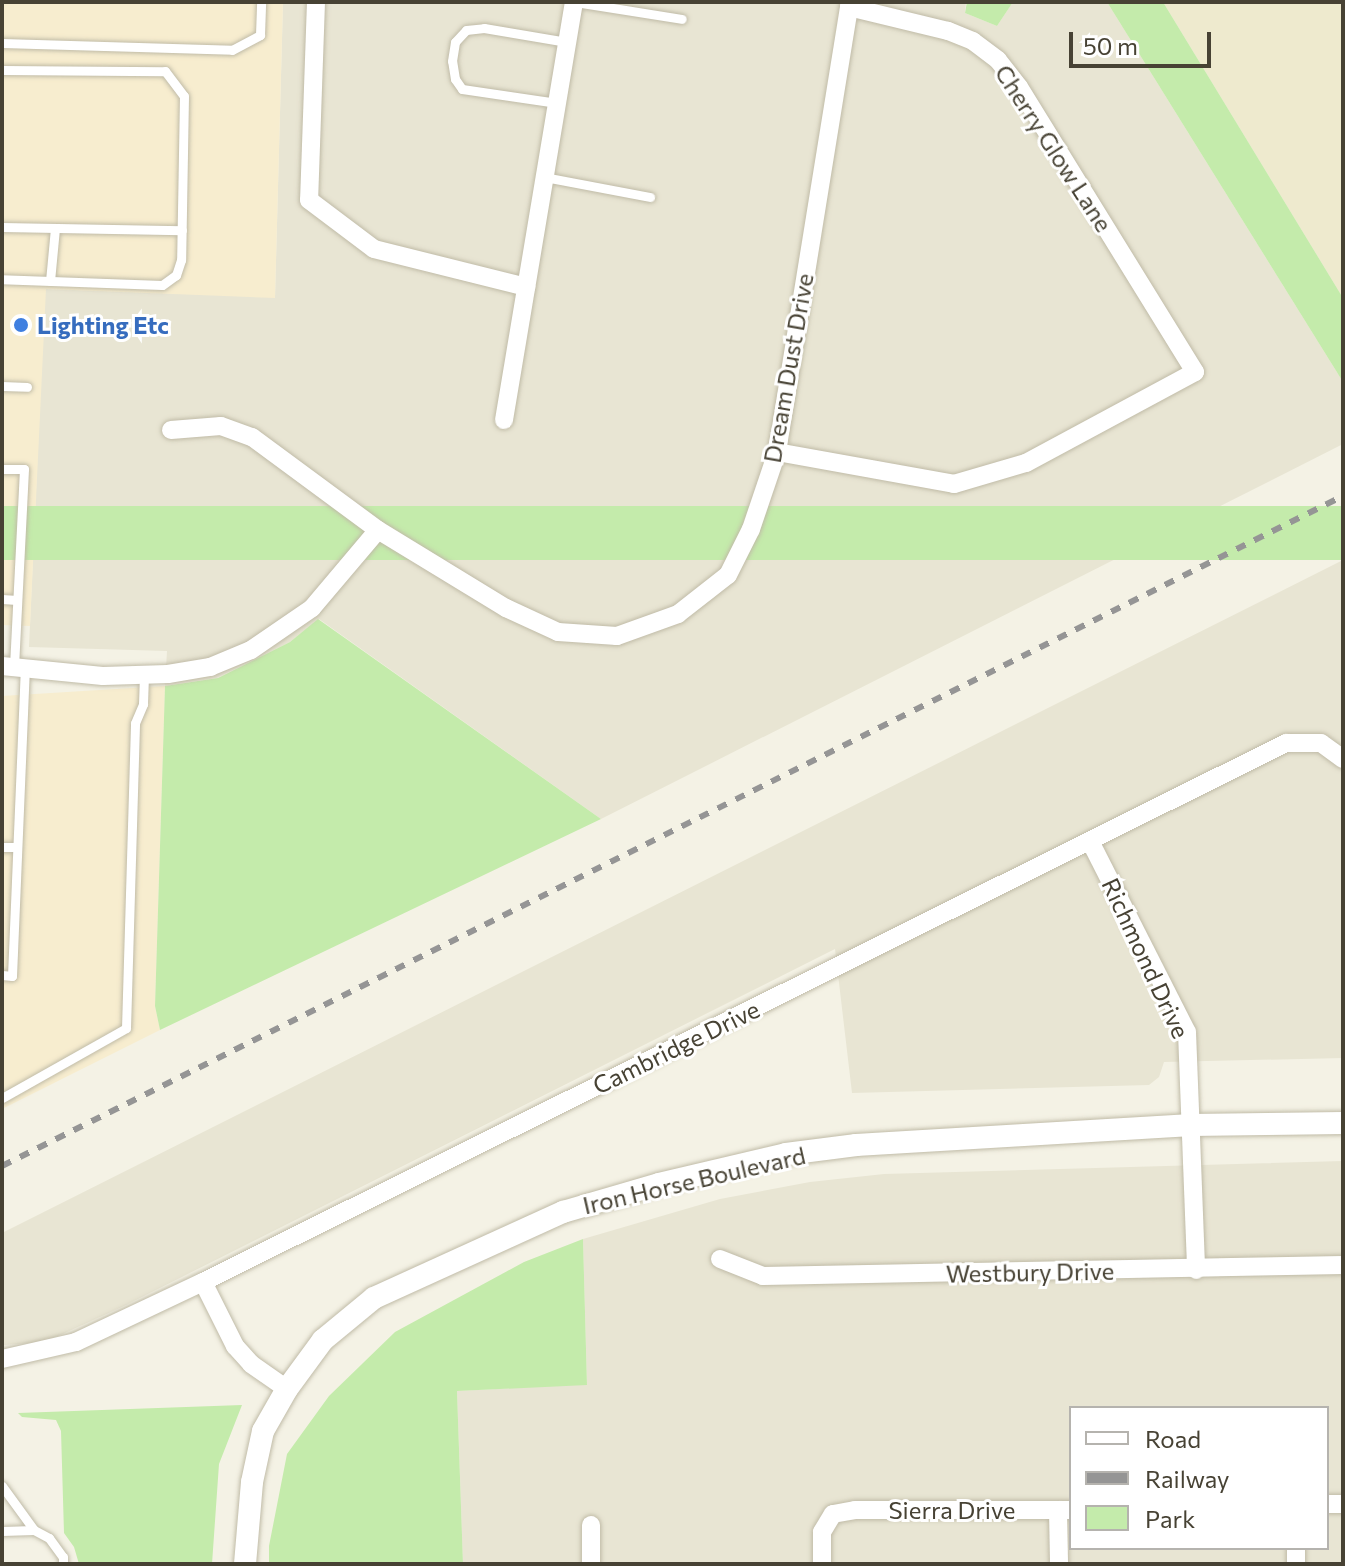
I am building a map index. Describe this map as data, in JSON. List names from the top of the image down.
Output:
{
  "streets": {
    "street": [
      "Cherry Glow Lane",
      "Dream Dust Drive",
      "Richmond Drive",
      "Cambridge Drive",
      "Iron Horse Boulevard",
      "Westbury Drive",
      "Sierra Drive"
    ]
  },
  "crossings": [
    ["Cherry Glow Lane", "Dream Dust Drive"],
    ["Richmond Drive", "Cambridge Drive"],
    ["Richmond Drive", "Iron Horse Boulevard"],
    ["Richmond Drive", "Westbury Drive"]
  ],
  "places": ["Lighting Etc"],
  "legend": ["Road", "Railway", "Park"],
  "scale_bar": "50 m"
}
